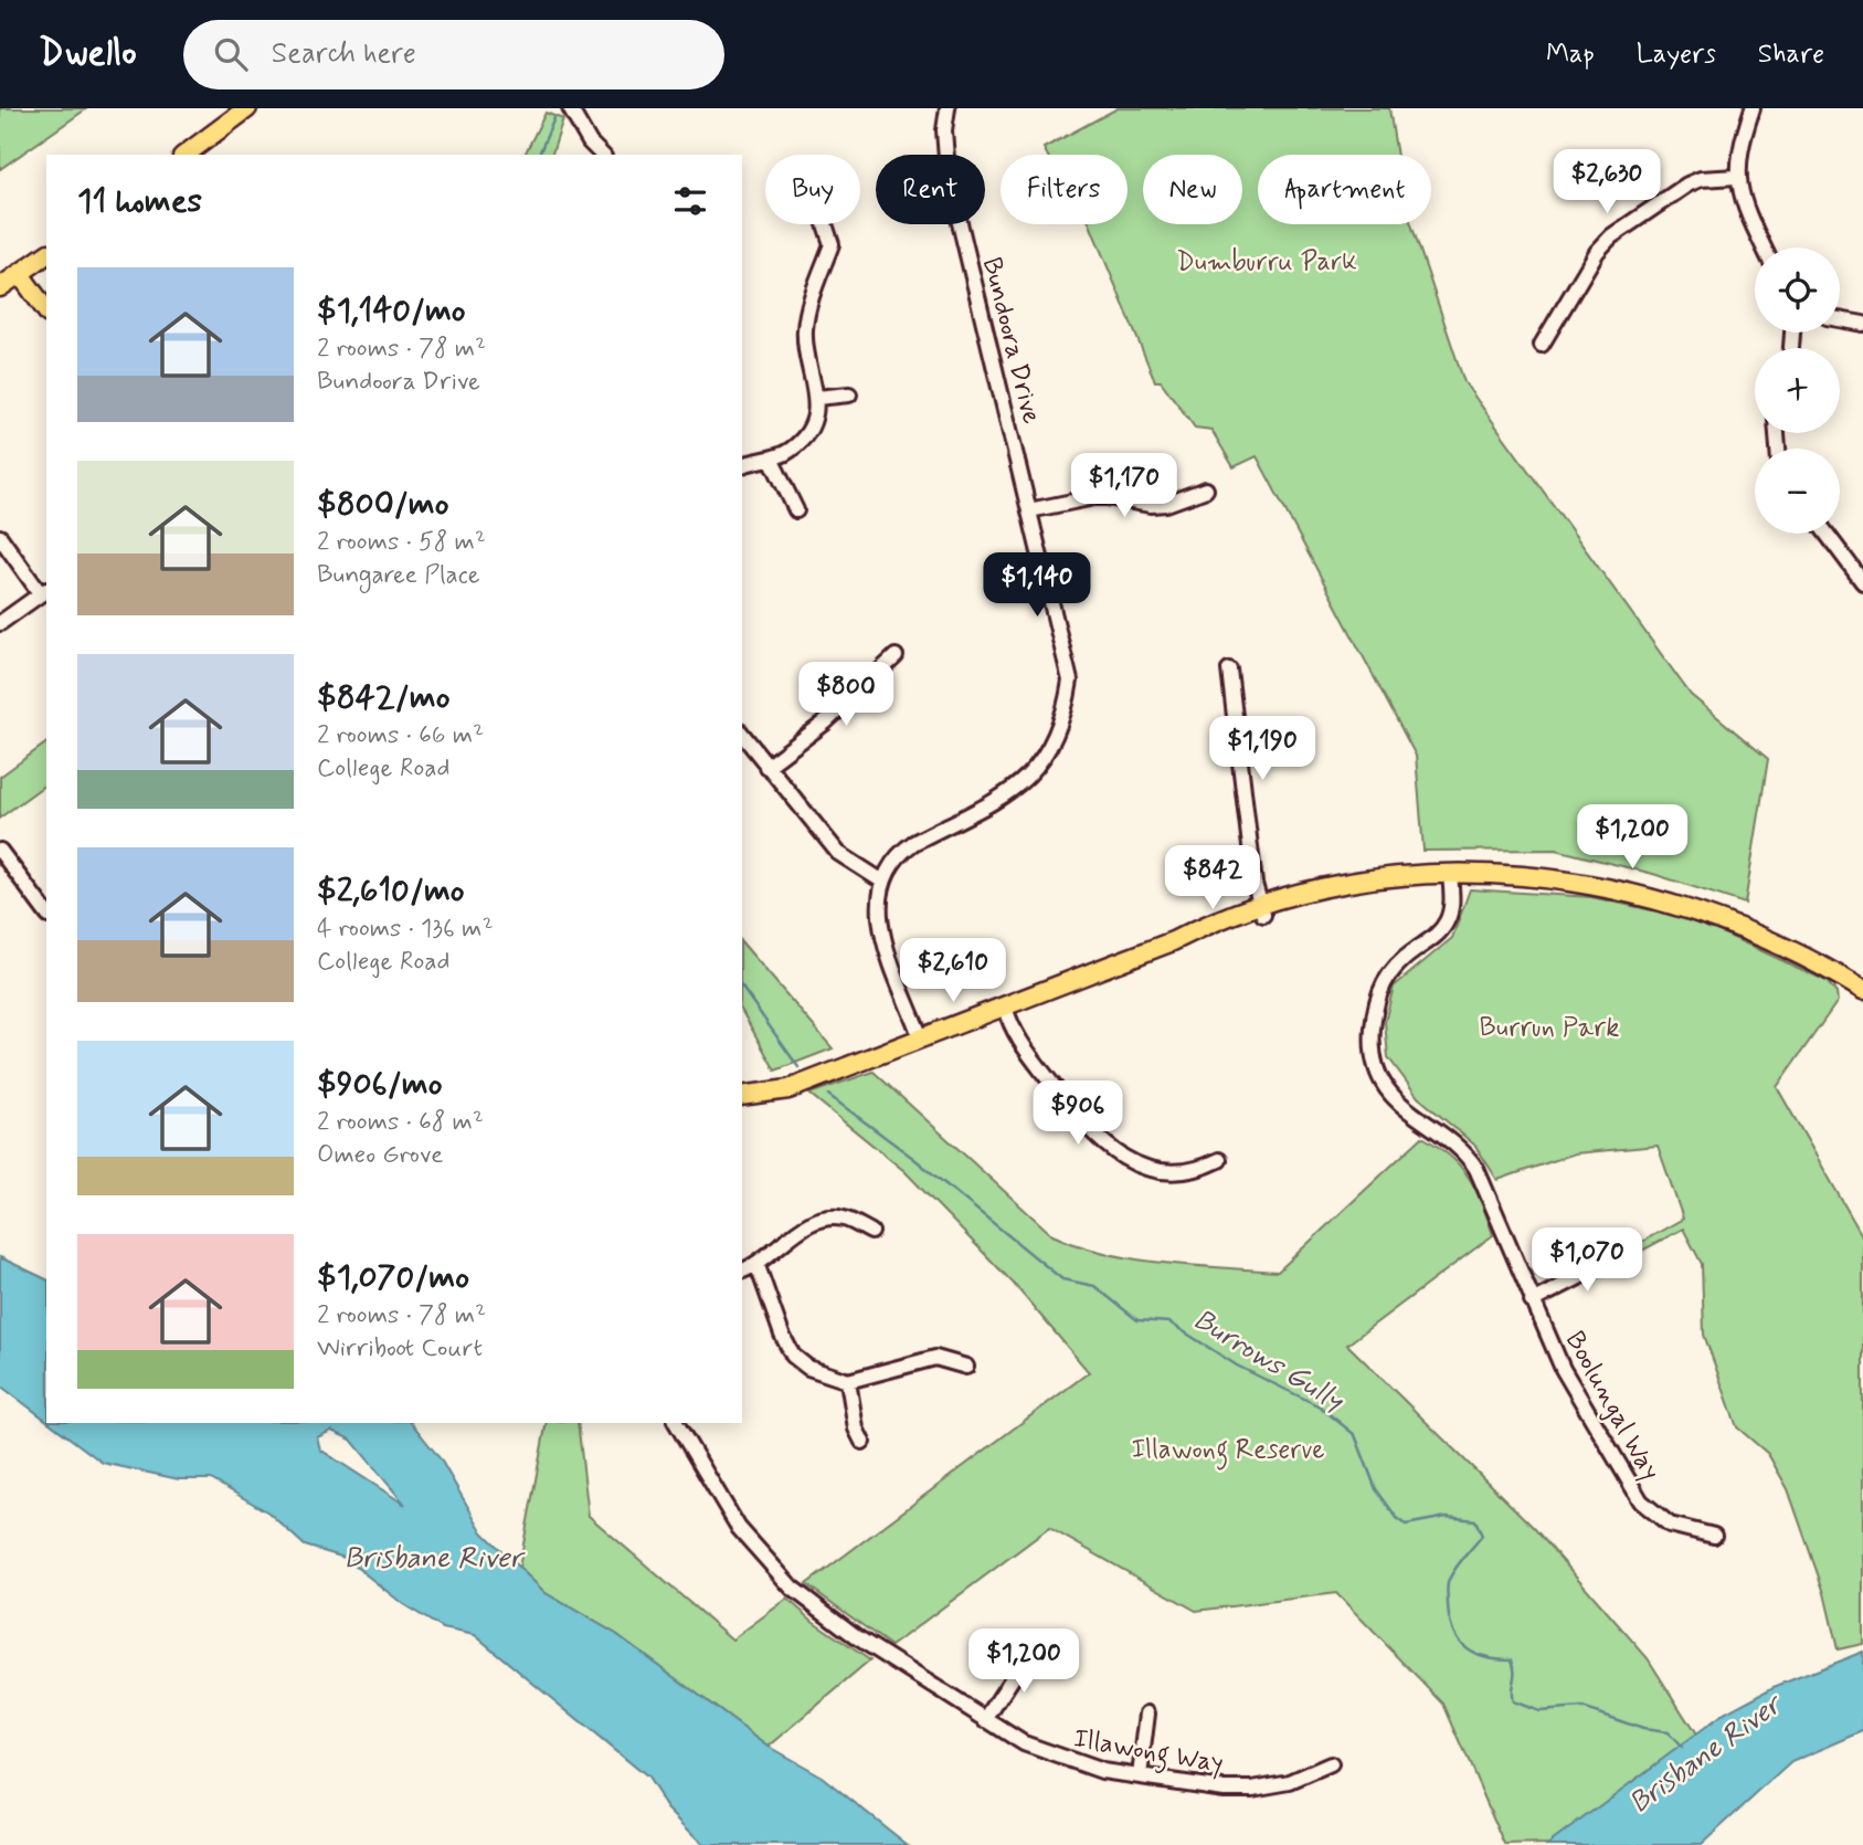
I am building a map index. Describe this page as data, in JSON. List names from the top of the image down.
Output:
{
  "streets": {
    "street": ["Bundoora Drive", "Boolungal Way", "Illawong Way"]
  },
  "water": ["Burrows Gully", "Brisbane River"],
  "parks": ["Dumburru Park", "Burrun Park", "Illawong Reserve"],
  "page": {
    "header": "Dwello",
    "search": "Search here",
    "nav": ["Map", "Layers", "Share"],
    "price": [
      "$2,630",
      "$1,170",
      "$1,140",
      "$800",
      "$1,190",
      "$1,200",
      "$842",
      "$2,610",
      "$906",
      "$1,070",
      "$1,200"
    ],
    "chip": [
      "Buy",
      "Rent",
      "Filters",
      "New",
      "Apartment"
    ],
    "heading": "11 homes",
    "map_buttons": ["+", "−"],
    "list": [
      {
        "name": "$1,140/mo",
        "note": "2 rooms · 78 m² · Bundoora Drive"
      },
      {
        "name": "$800/mo",
        "note": "2 rooms · 58 m² · Bungaree Place"
      },
      {
        "name": "$842/mo",
        "note": "2 rooms · 66 m² · College Road"
      },
      {
        "name": "$2,610/mo",
        "note": "4 rooms · 136 m² · College Road"
      },
      {
        "name": "$906/mo",
        "note": "2 rooms · 68 m² · Omeo Grove"
      },
      {
        "name": "$1,070/mo",
        "note": "2 rooms · 78 m² · Wirriboot Court"
      }
    ]
  }
}
